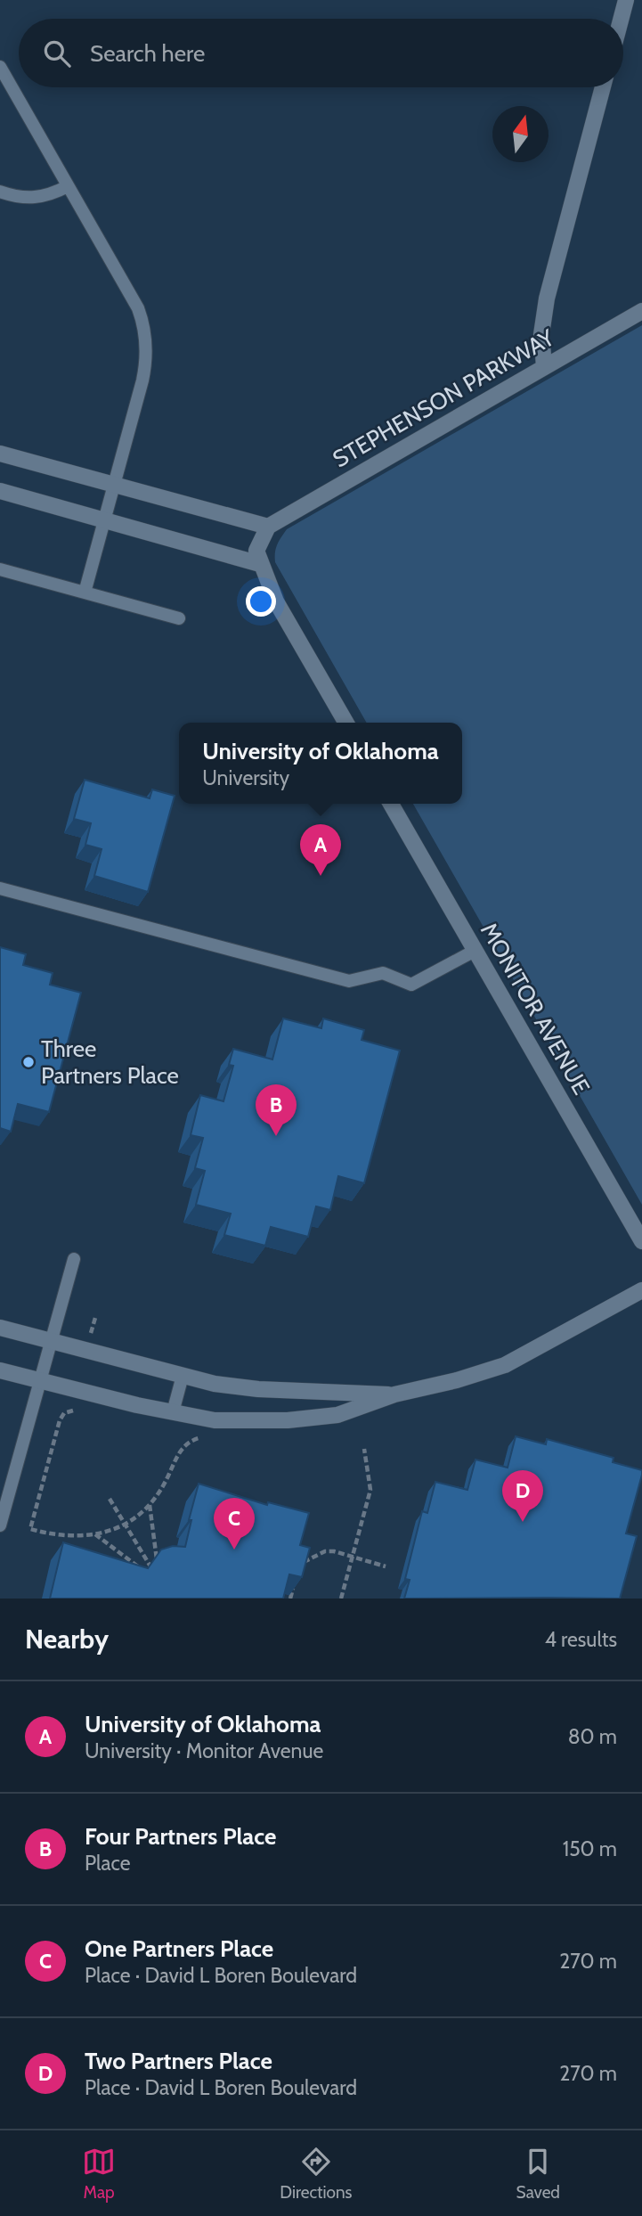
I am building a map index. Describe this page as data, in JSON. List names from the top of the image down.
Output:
{
  "streets": {
    "street": ["STEPHENSON PARKWAY", "MONITOR AVENUE"]
  },
  "places": ["Three Partners Place"],
  "north": "top",
  "page": {
    "search": "Search here",
    "popup": ["University of Oklahoma", "University"],
    "pins": [
      "A",
      "B",
      "D",
      "C"
    ],
    "heading": ["Nearby", "4 results"],
    "list": [
      {
        "mark": "A",
        "name": "University of Oklahoma",
        "note": "University · Monitor Avenue",
        "value": "80 m"
      },
      {
        "mark": "B",
        "name": "Four Partners Place",
        "note": "Place",
        "value": "150 m"
      },
      {
        "mark": "C",
        "name": "One Partners Place",
        "note": "Place · David L Boren Boulevard",
        "value": "270 m"
      },
      {
        "mark": "D",
        "name": "Two Partners Place",
        "note": "Place · David L Boren Boulevard",
        "value": "270 m"
      }
    ],
    "nav": ["Map", "Directions", "Saved"]
  }
}
